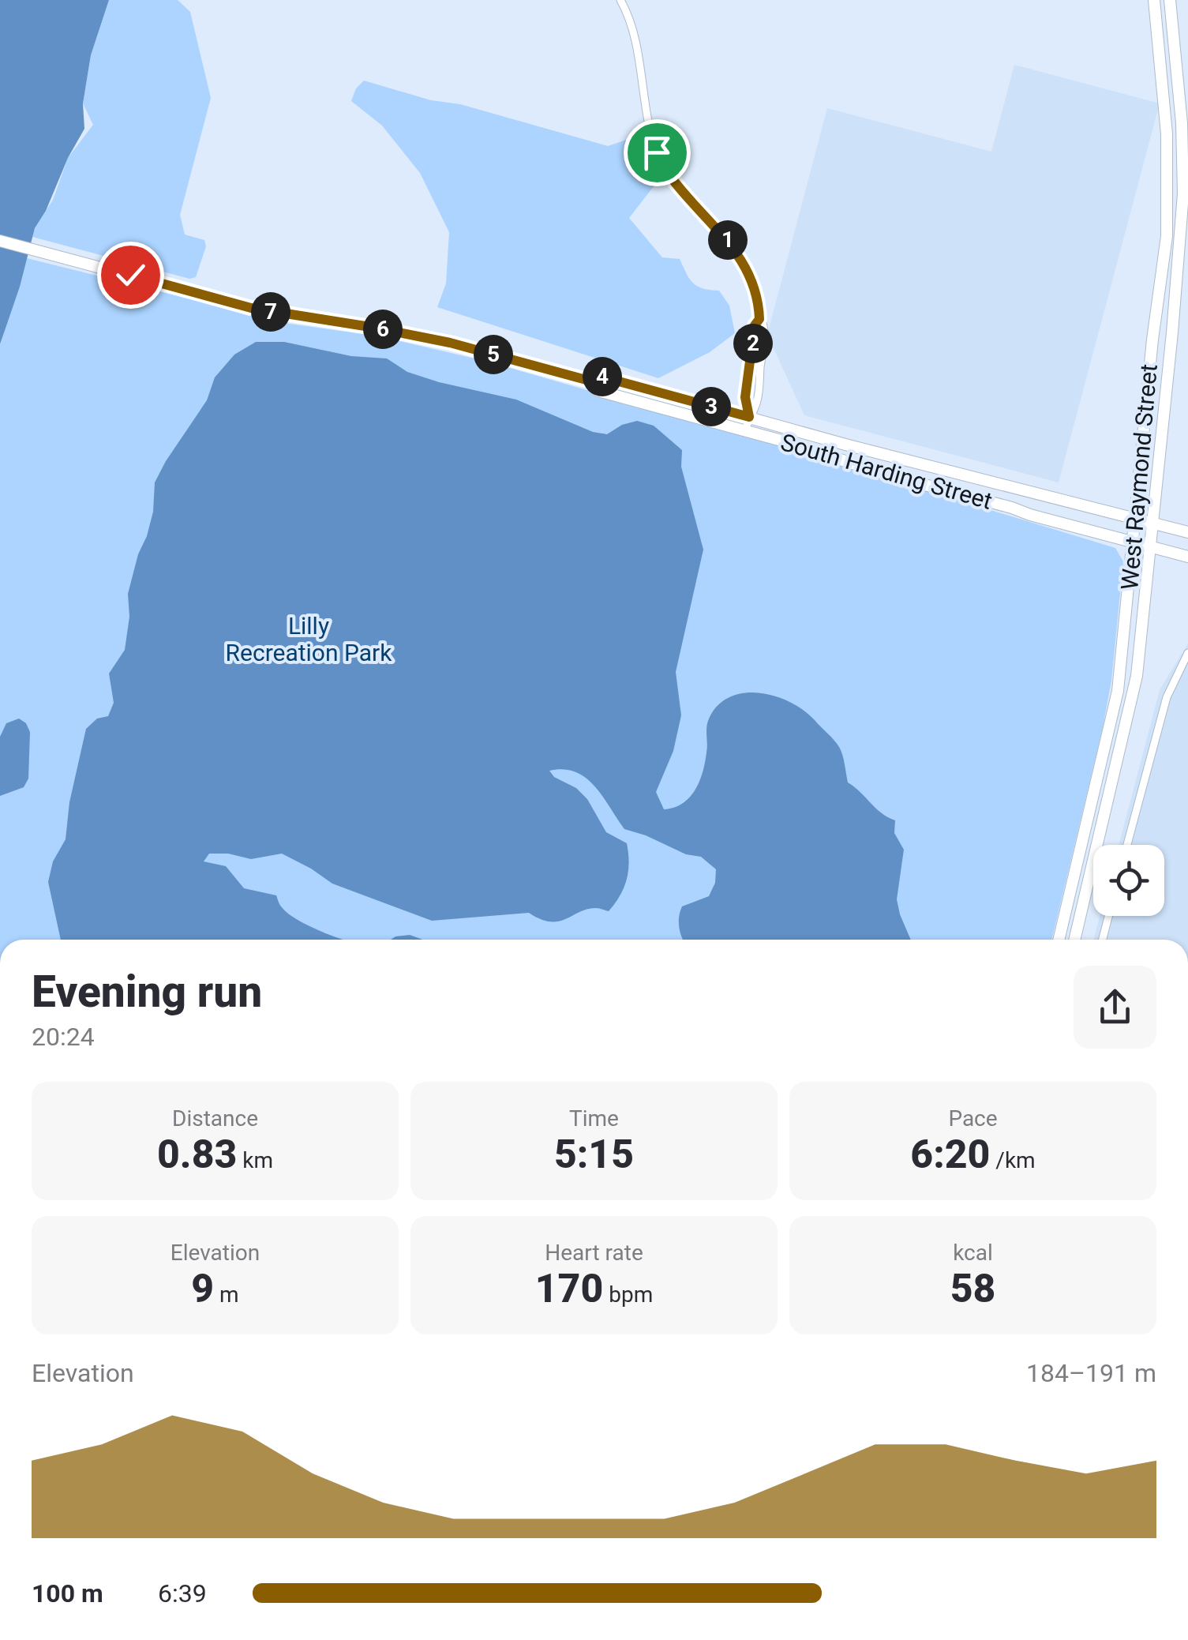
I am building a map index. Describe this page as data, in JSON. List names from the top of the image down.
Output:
{
  "streets": {
    "main road": ["South Harding Street", "West Raymond Street"]
  },
  "crossings": [
    ["South Harding Street", "West Raymond Street"]
  ],
  "parks": ["Lilly Recreation Park"],
  "page": {
    "pins": [
      "1",
      "7",
      "6",
      "2",
      "5",
      "4",
      "3"
    ],
    "heading": ["Evening run", "20:24"],
    "stats": [
      ["Distance", "0.83 km"],
      ["Time", "5:15"],
      ["Pace", "6:20 /km"],
      ["Elevation", "9 m"],
      ["Heart rate", "170 bpm"],
      ["kcal", "58"]
    ],
    "chart": ["Elevation", "184–191 m"],
    "list": [
      {
        "name": "100 m",
        "note": "6:39"
      }
    ]
  }
}
